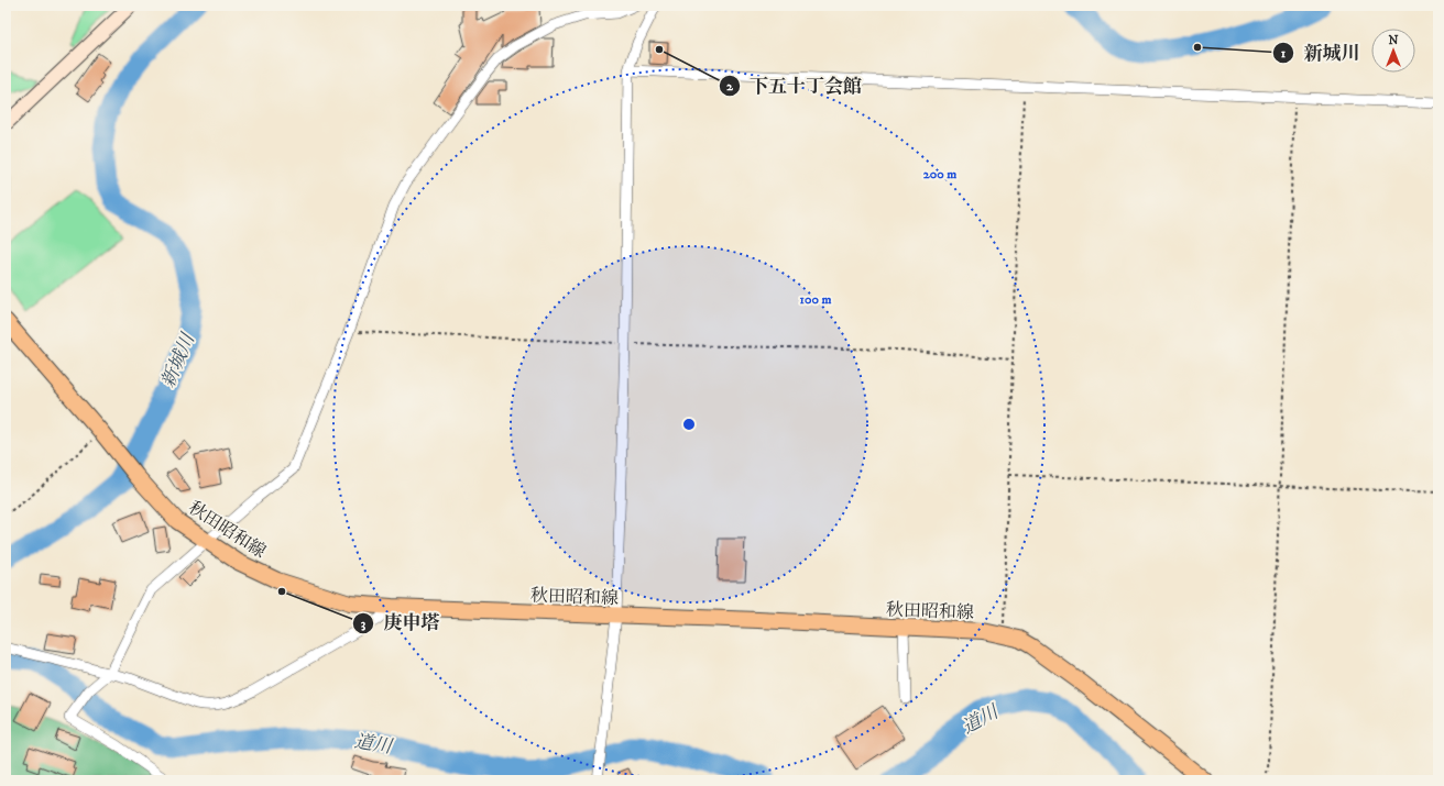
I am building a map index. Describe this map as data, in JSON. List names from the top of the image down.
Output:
{
  "streets": {
    "main road": ["秋田昭和線"]
  },
  "water": ["新城川", "道川"],
  "places": ["新城川", "下五十丁会館", "庚申塔"],
  "north": "top",
  "rings": ["200 m", "100 m"]
}
